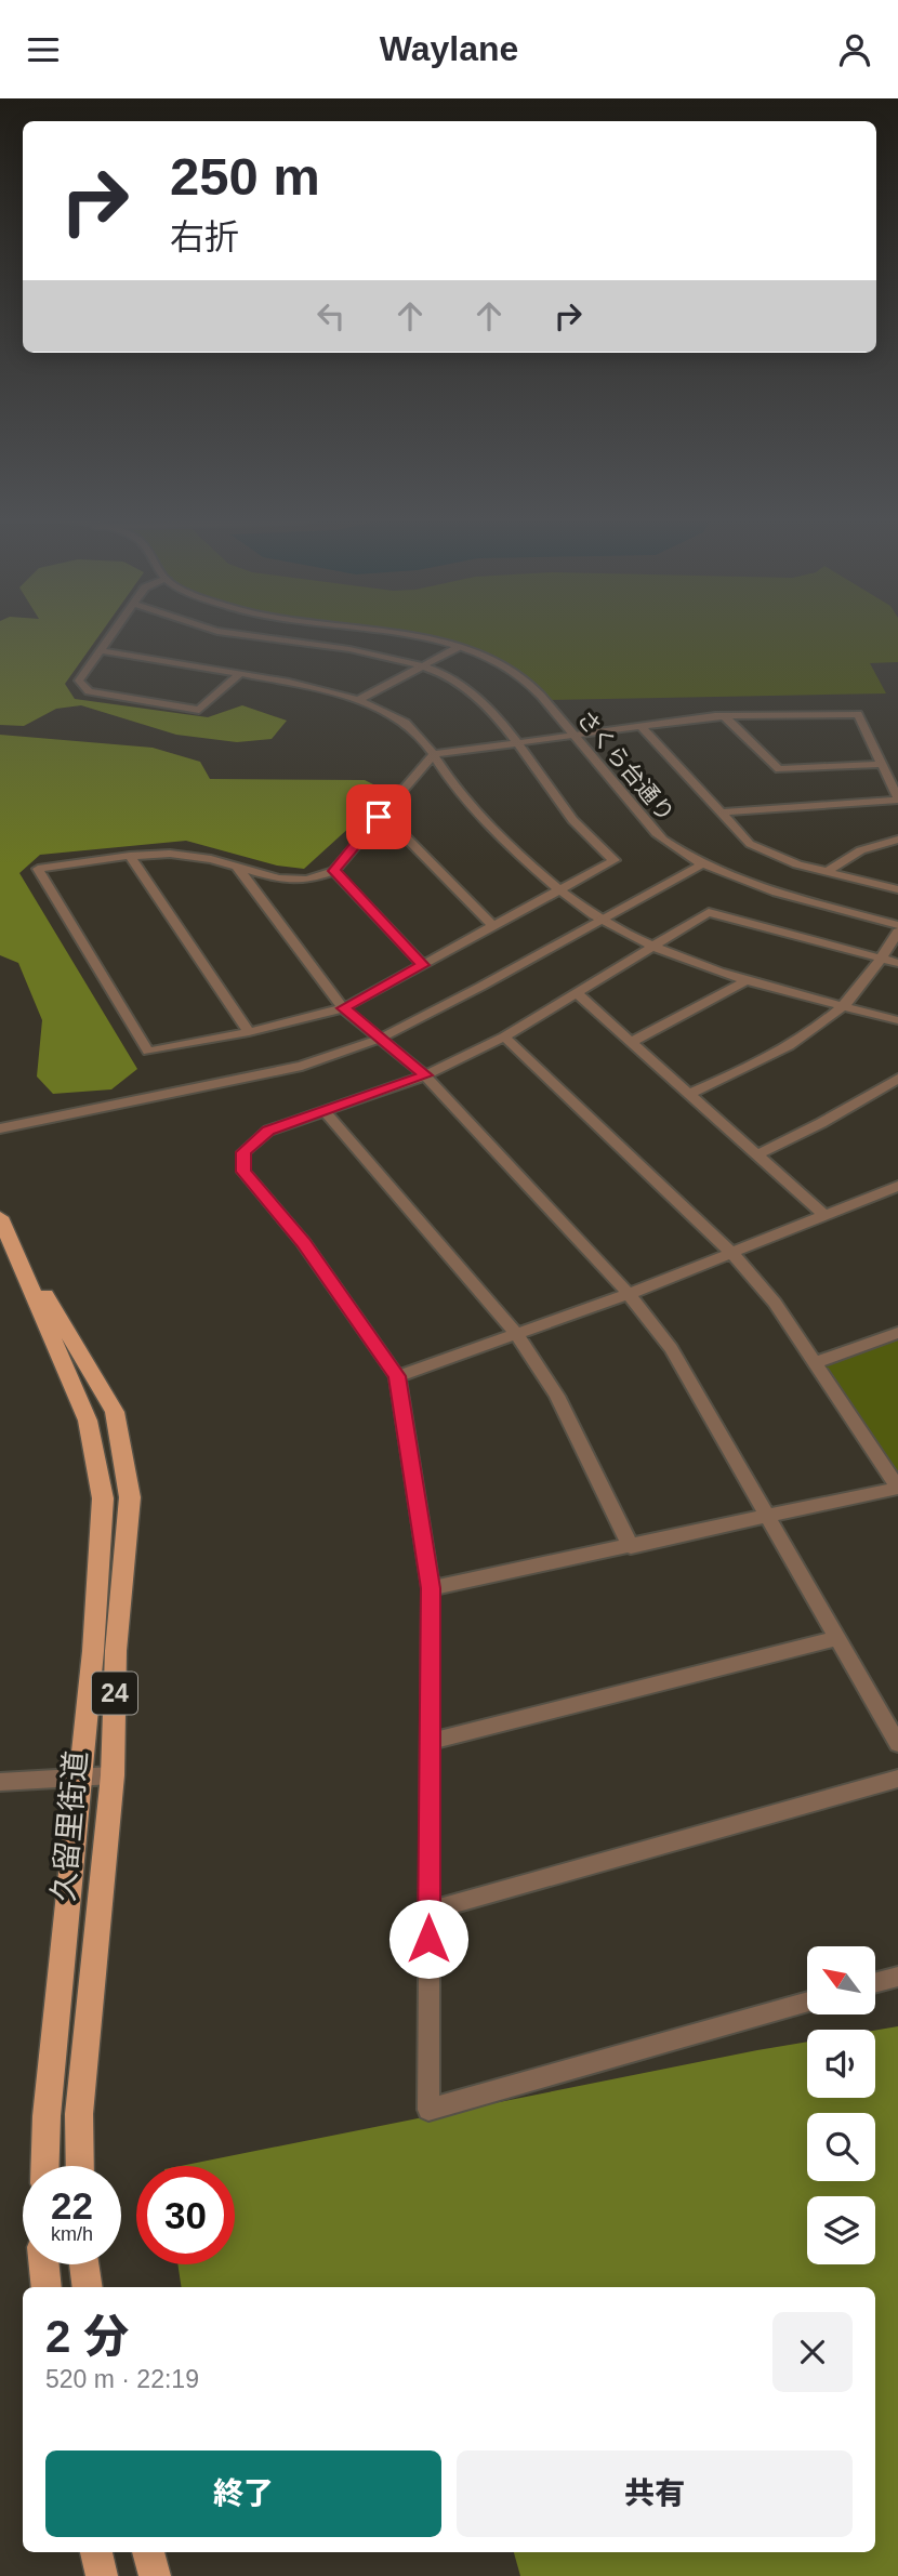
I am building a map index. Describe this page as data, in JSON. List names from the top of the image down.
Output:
{
  "streets": {
    "main road": ["24", "久留里街道"],
    "street": ["さくら台通り"]
  },
  "north": "top left",
  "page": {
    "header": "Waylane",
    "turn": ["250 m", "右折"],
    "speed": "22 km/h",
    "limit": "30",
    "heading": ["2 分", "520 m · 22:19"],
    "buttons": ["終了", "共有"]
  }
}
